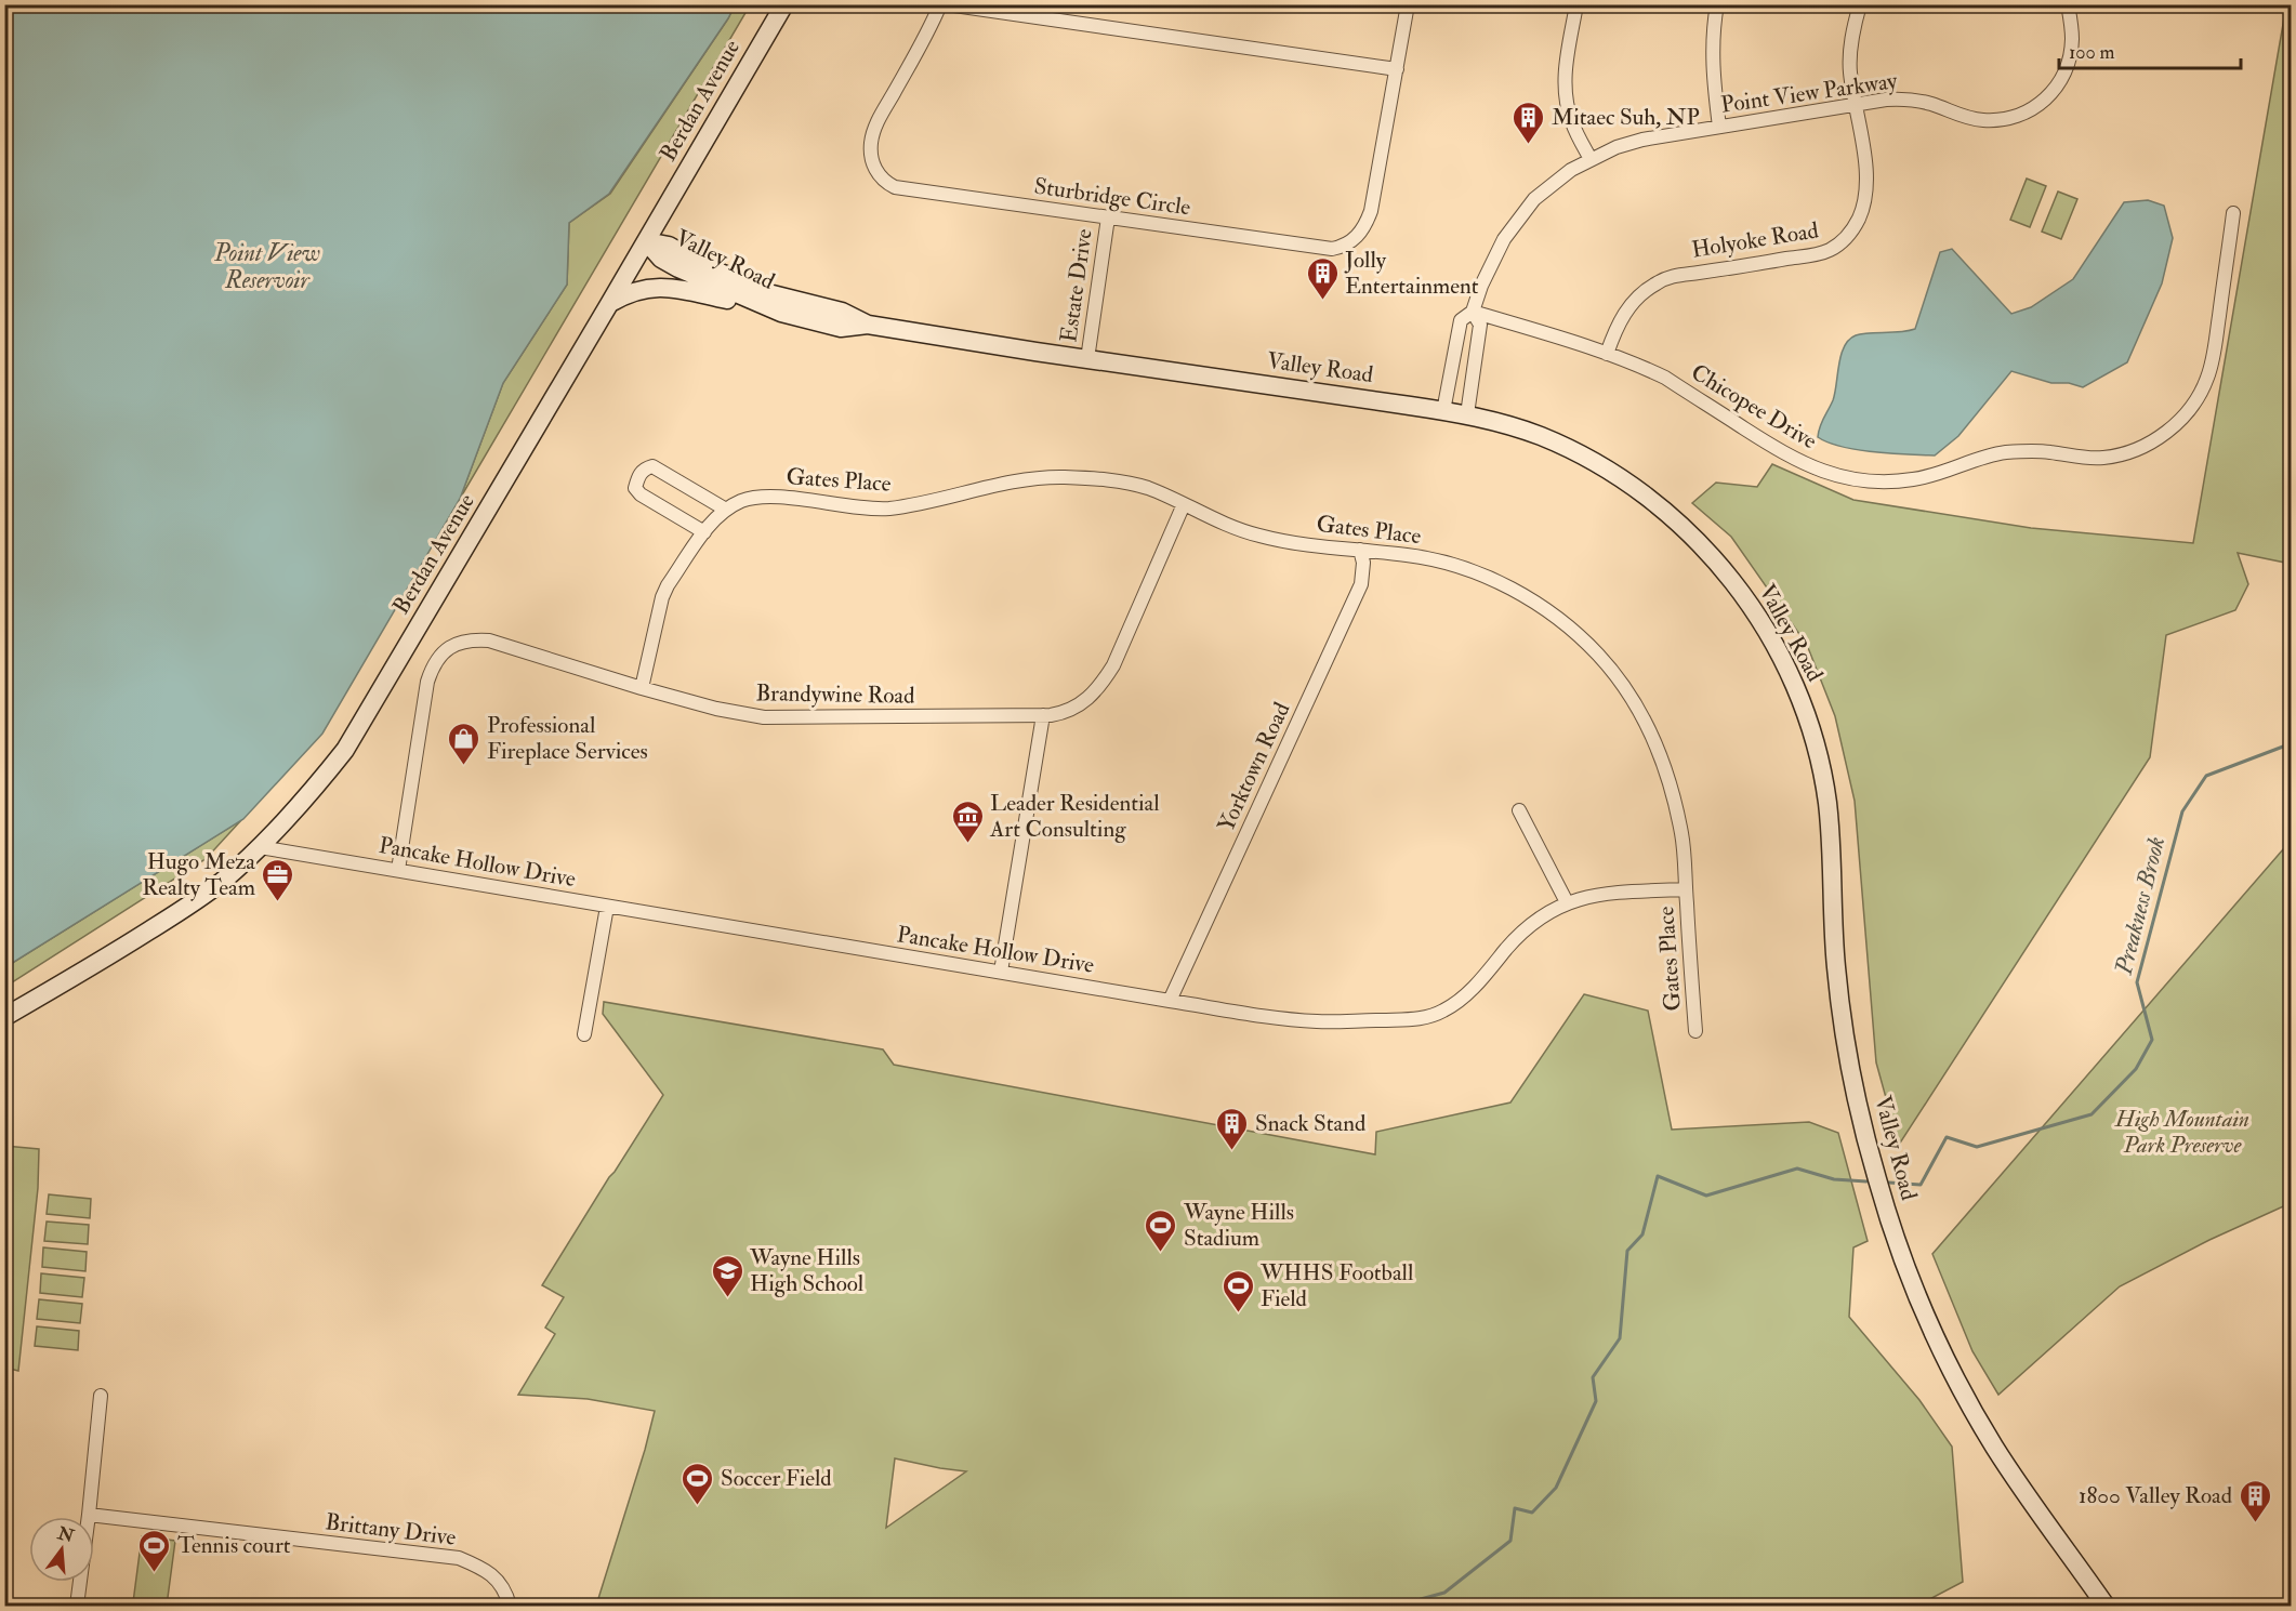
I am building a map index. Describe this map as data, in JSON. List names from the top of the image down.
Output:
{
  "streets": {
    "main road": ["Berdan Avenue", "Valley Road"],
    "street": [
      "Point View Parkway",
      "Sturbridge Circle",
      "Holyoke Road",
      "Estate Drive",
      "Chicopee Drive",
      "Gates Place",
      "Brandywine Road",
      "Yorktown Road",
      "Pancake Hollow Drive",
      "Brittany Drive"
    ]
  },
  "crossings": [
    ["Point View Parkway", "Holyoke Road"],
    ["Point View Parkway", "Valley Road"],
    ["Point View Parkway", "Chicopee Drive"],
    ["Berdan Avenue", "Valley Road"],
    ["Berdan Avenue", "Pancake Hollow Drive"],
    ["Sturbridge Circle", "Estate Drive"],
    ["Holyoke Road", "Chicopee Drive"],
    ["Valley Road", "Estate Drive"],
    ["Gates Place", "Brandywine Road"],
    ["Gates Place", "Yorktown Road"],
    ["Gates Place", "Pancake Hollow Drive"],
    ["Brandywine Road", "Pancake Hollow Drive"],
    ["Yorktown Road", "Pancake Hollow Drive"]
  ],
  "water": ["Point View Reservoir", "Preakness Brook"],
  "parks": ["High Mountain Park Preserve"],
  "places": {
    "building": [
      "Mitaec Suh, NP",
      "Jolly Entertainment",
      "Snack Stand",
      "1800 Valley Road"
    ],
    "shop": ["Professional Fireplace Services"],
    "museum": ["Leader Residential Art Consulting"],
    "office": ["Hugo Meza Realty Team"],
    "sports": [
      "Wayne Hills Stadium",
      "WHHS Football Field",
      "Soccer Field",
      "Tennis court"
    ],
    "school or university": ["Wayne Hills High School"]
  },
  "scale_bar": "100 m",
  "north": "top"
}
